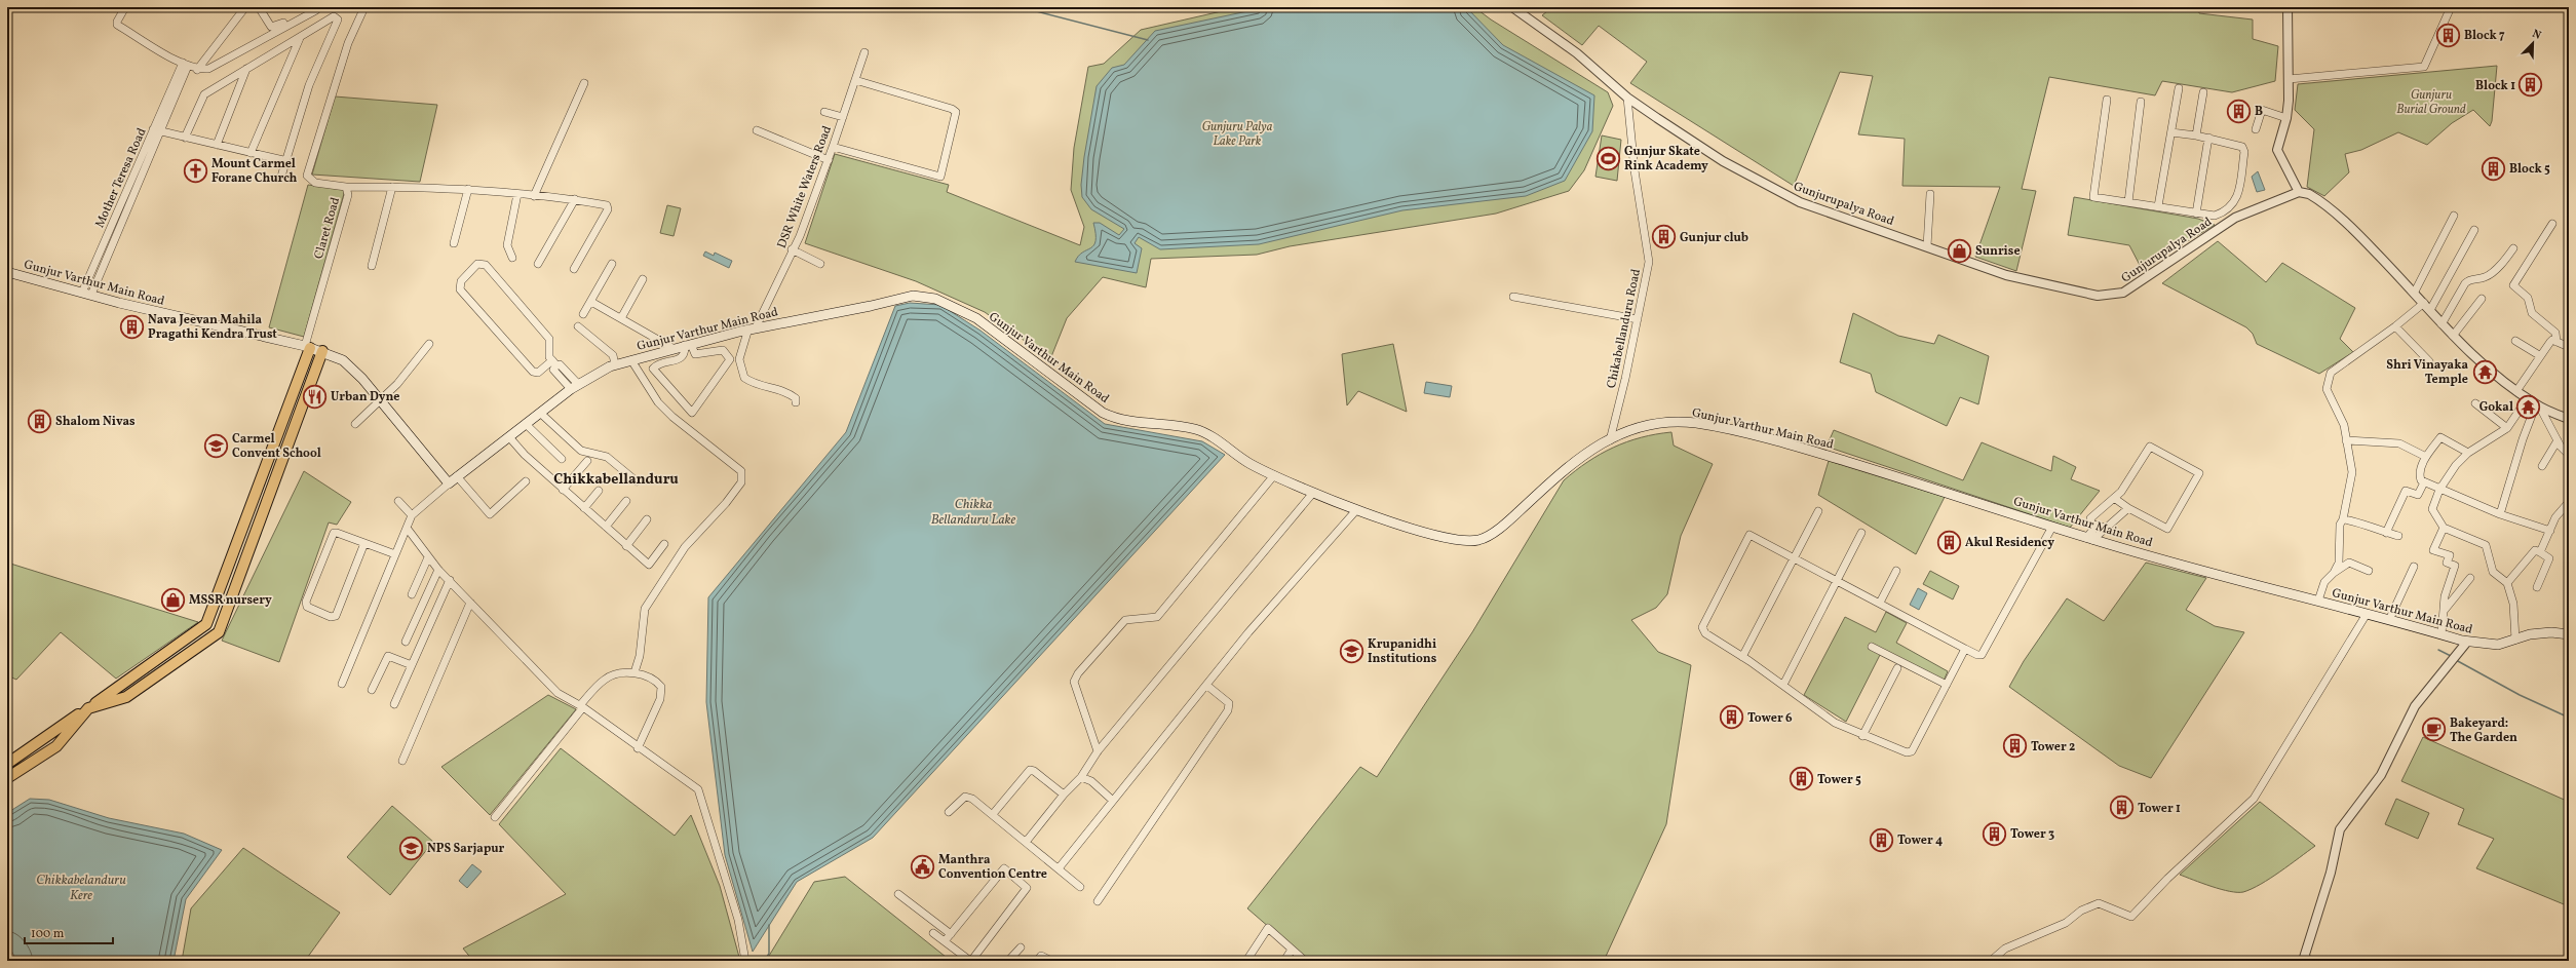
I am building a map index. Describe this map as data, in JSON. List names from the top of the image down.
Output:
{
  "streets": {
    "main road": ["Gunjur Varthur Main Road"],
    "street": [
      "Mother Teresa Road",
      "DSR White Waters Road",
      "Gunjurupalya Road",
      "Claret Road",
      "Chikabellanduru Road"
    ]
  },
  "crossings": [
    ["Mother Teresa Road", "Gunjur Varthur Main Road"],
    ["DSR White Waters Road", "Gunjur Varthur Main Road"],
    ["Gunjurupalya Road", "Chikabellanduru Road"],
    ["Claret Road", "Gunjur Varthur Main Road"],
    ["Gunjur Varthur Main Road", "Chikabellanduru Road"]
  ],
  "districts": ["Chikkabellanduru"],
  "water": ["Chikka Bellanduru Lake", "Chikkabelanduru Kere"],
  "parks": ["Gunjuru Burial Ground", "Gunjuru Palya Lake Park"],
  "places": {
    "building": [
      "Block 7",
      "Block 1",
      "B",
      "Block 5",
      "Gunjur club",
      "Nava Jeevan Mahila Pragathi Kendra Trust",
      "Shalom Nivas",
      "Akul Residency",
      "Tower 6",
      "Tower 2",
      "Tower 5",
      "Tower 1",
      "Tower 3",
      "Tower 4"
    ],
    "sports": ["Gunjur Skate Rink Academy"],
    "church": ["Mount Carmel Forane Church"],
    "shop": ["Sunrise", "MSSR nursery"],
    "temple": ["Shri Vinayaka Temple", "Gokal"],
    "restaurant": ["Urban Dyne"],
    "school or university": ["Carmel Convent School", "Krupanidhi Institutions", "NPS Sarjapur"],
    "cafe": ["Bakeyard: The Garden"],
    "public building": ["Manthra Convention Centre"]
  },
  "scale_bar": "100 m",
  "north": "top right"
}
